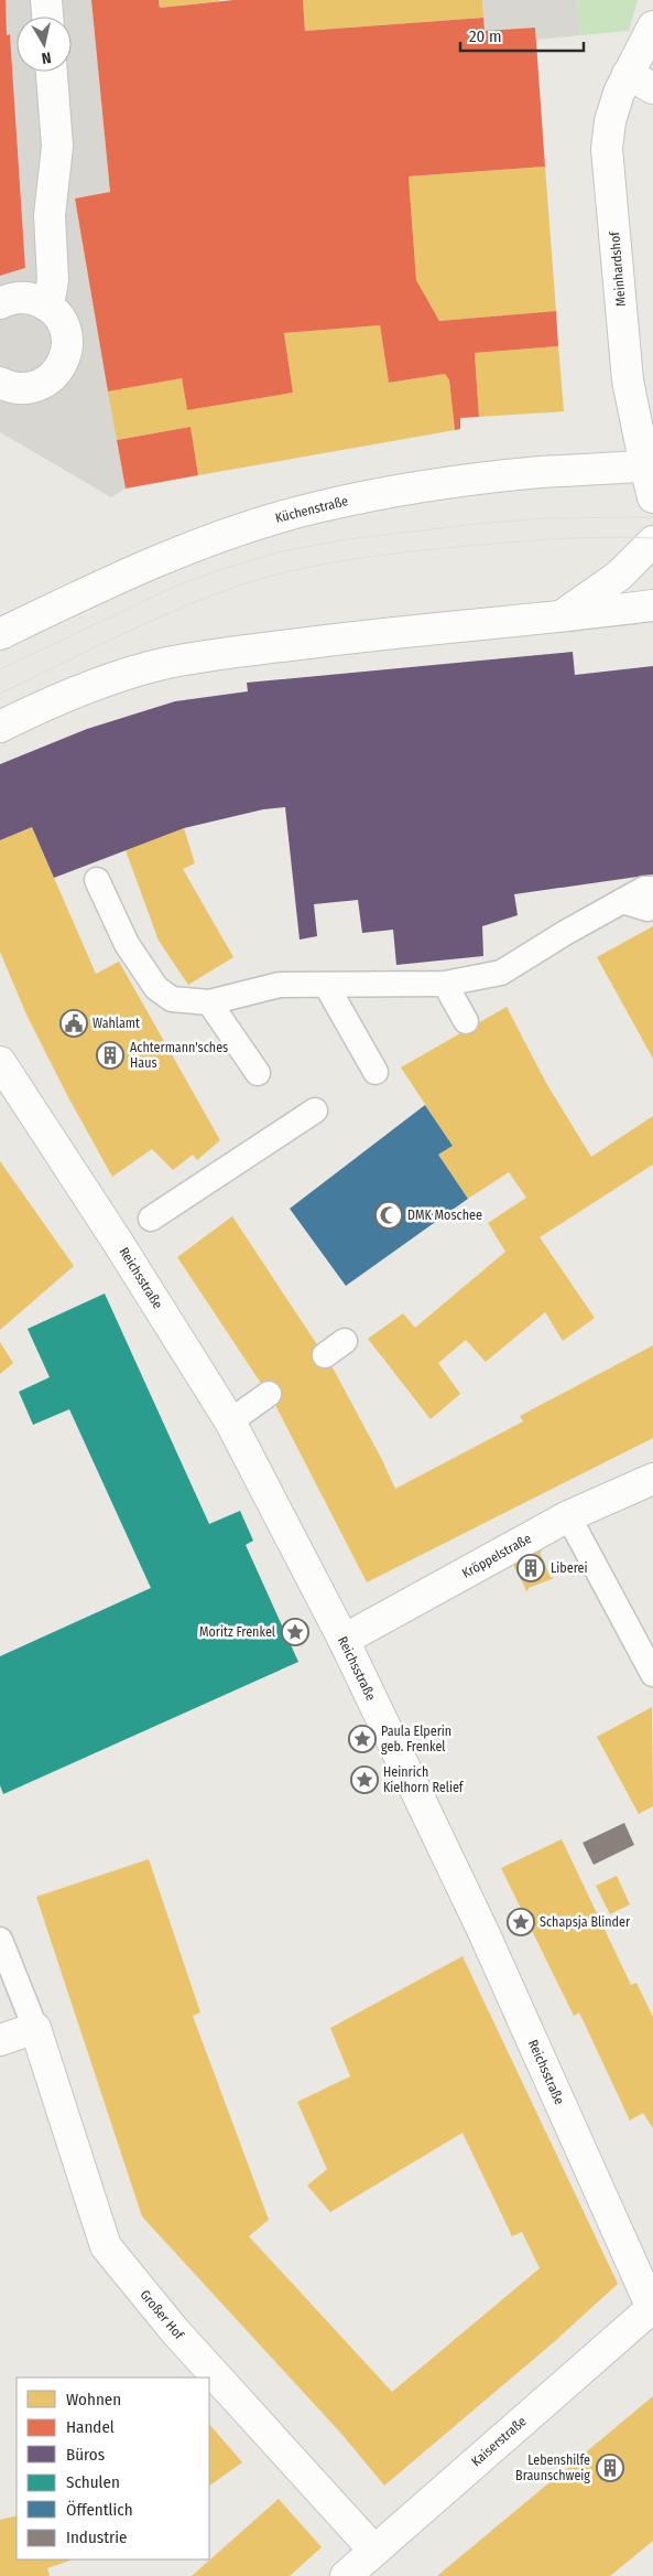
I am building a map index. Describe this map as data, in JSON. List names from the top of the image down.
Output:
{
  "streets": {
    "street": [
      "Meinhardshof",
      "Küchenstraße",
      "Reichsstraße",
      "Kröppelstraße",
      "Großer Hof",
      "Kaiserstraße"
    ]
  },
  "crossings": [
    ["Meinhardshof", "Küchenstraße"],
    ["Reichsstraße", "Kröppelstraße"],
    ["Reichsstraße", "Kaiserstraße"],
    ["Großer Hof", "Kaiserstraße"]
  ],
  "places": {
    "public building": ["Wahlamt"],
    "building": ["Achtermann'sches Haus", "Liberei", "Lebenshilfe Braunschweig"],
    "mosque": ["DMK Moschee"],
    "place": [
      "Moritz Frenkel",
      "Paula Elperin geb. Frenkel",
      "Heinrich Kielhorn Relief",
      "Schapsja Blinder"
    ]
  },
  "legend": [
    "Wohnen",
    "Handel",
    "Büros",
    "Schulen",
    "Öffentlich",
    "Industrie"
  ],
  "scale_bar": "20 m",
  "north": "bottom"
}
